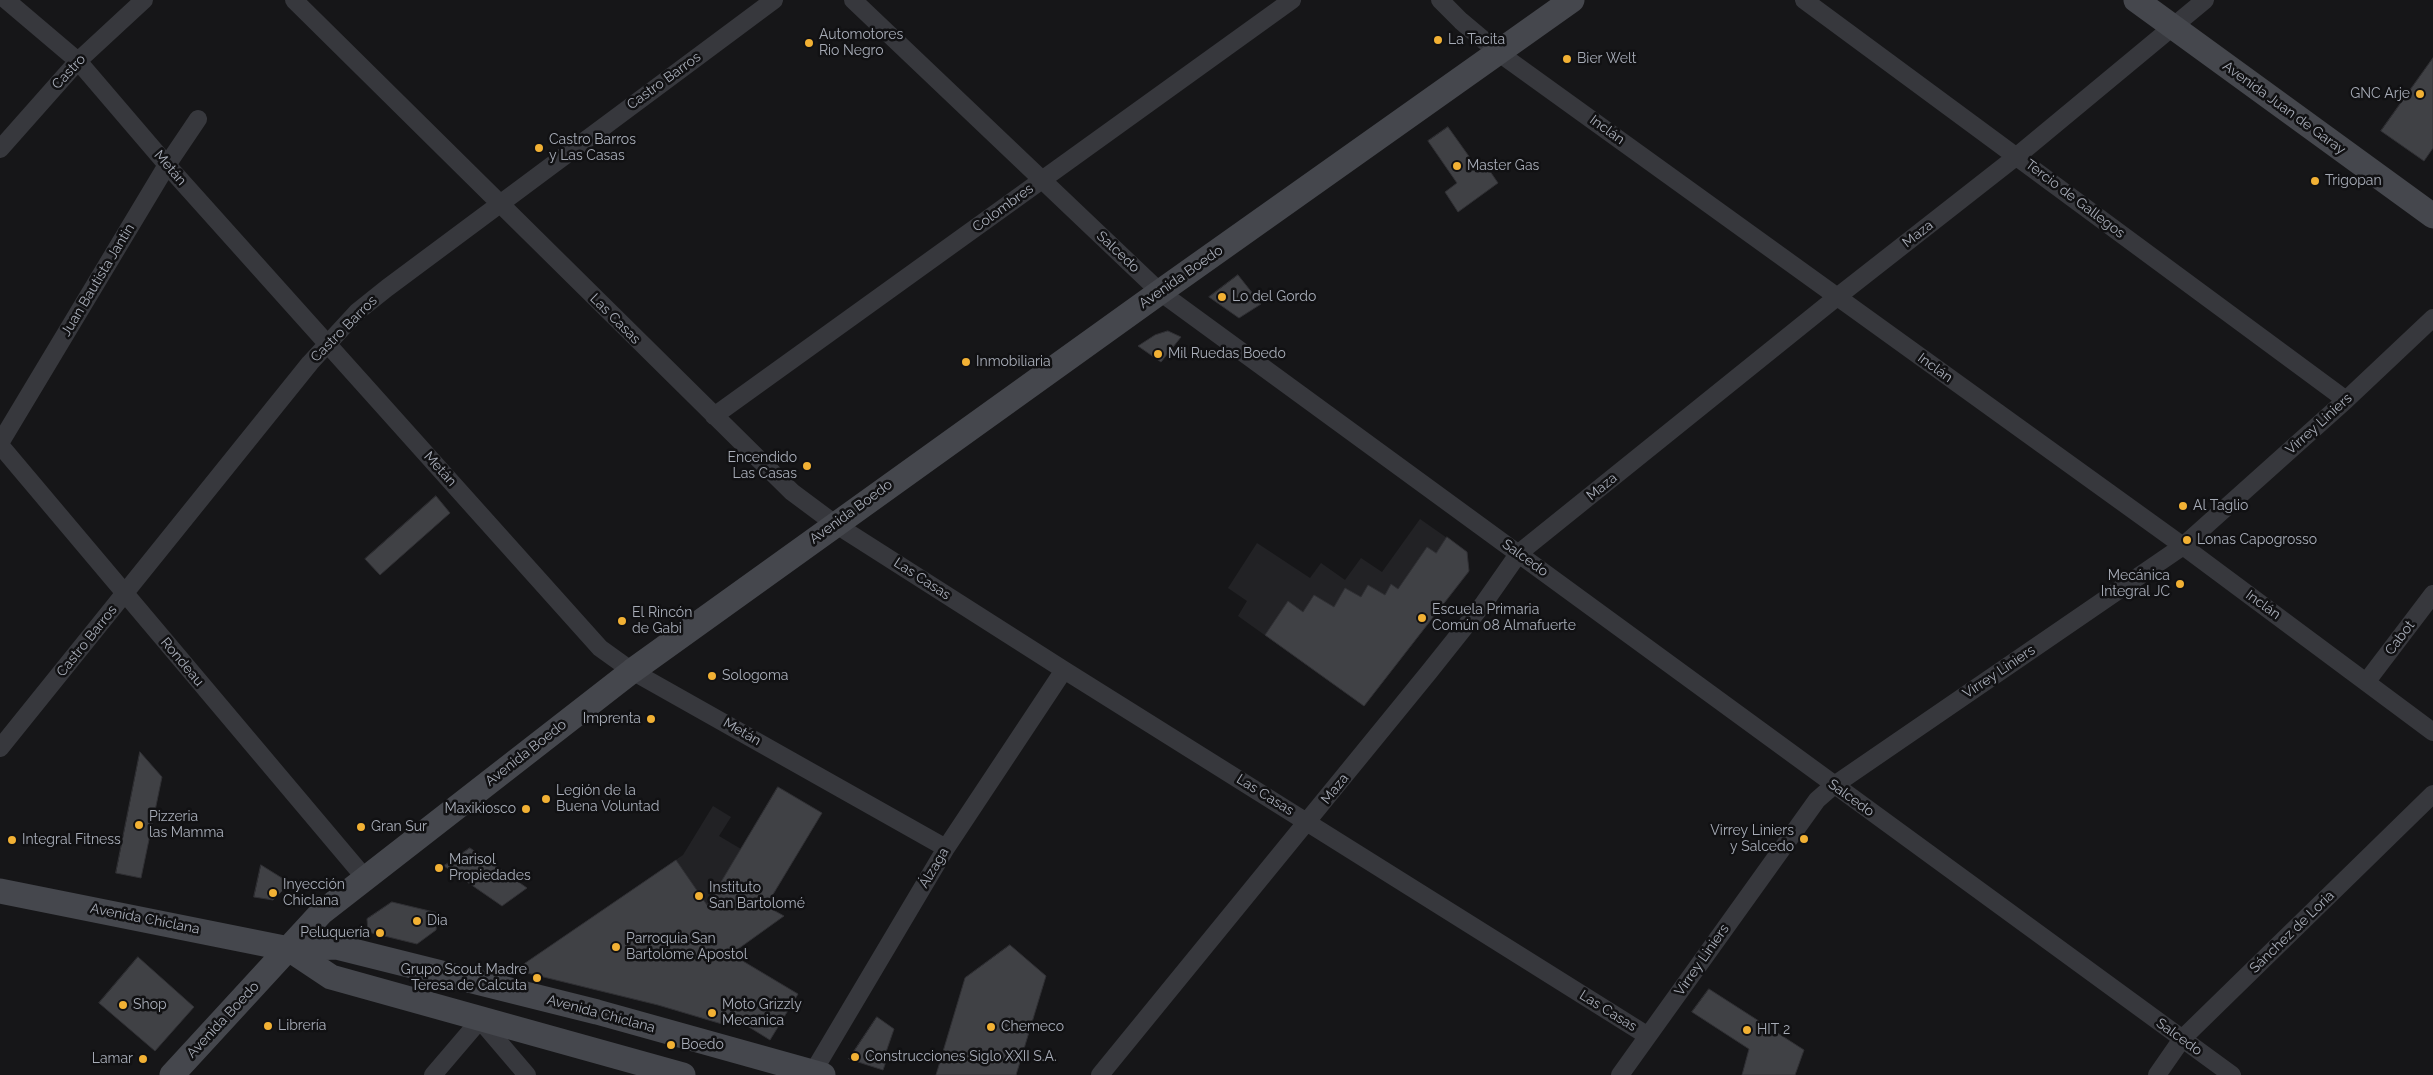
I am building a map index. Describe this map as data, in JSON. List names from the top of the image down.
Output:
{
  "streets": {
    "main road": ["Avenida Juan de Garay", "Avenida Boedo", "Avenida Chiclana"],
    "street": [
      "Castro",
      "Castro Barros",
      "Inclán",
      "Metán",
      "Tercio de Gallegos",
      "Colombres",
      "Maza",
      "Salcedo",
      "Juan Bautista Jantin",
      "Las Casas",
      "Virrey Liniers",
      "Cabot",
      "Rondeau",
      "Álzaga",
      "Sánchez de Loria"
    ]
  },
  "crossings": [
    ["Castro", "Metán"],
    ["Castro Barros", "Metán"],
    ["Castro Barros", "Las Casas"],
    ["Castro Barros", "Rondeau"],
    ["Avenida Juan de Garay", "Maza"],
    ["Inclán", "Maza"],
    ["Inclán", "Avenida Boedo"],
    ["Inclán", "Virrey Liniers"],
    ["Inclán", "Cabot"],
    ["Metán", "Avenida Boedo"],
    ["Metán", "Juan Bautista Jantin"],
    ["Metán", "Álzaga"],
    ["Tercio de Gallegos", "Maza"],
    ["Tercio de Gallegos", "Virrey Liniers"],
    ["Colombres", "Salcedo"],
    ["Colombres", "Las Casas"],
    ["Maza", "Salcedo"],
    ["Maza", "Las Casas"],
    ["Salcedo", "Avenida Boedo"],
    ["Salcedo", "Virrey Liniers"],
    ["Salcedo", "Sánchez de Loria"],
    ["Avenida Boedo", "Las Casas"],
    ["Avenida Boedo", "Rondeau"],
    ["Avenida Boedo", "Avenida Chiclana"],
    ["Juan Bautista Jantin", "Rondeau"],
    ["Las Casas", "Virrey Liniers"],
    ["Las Casas", "Álzaga"],
    ["Álzaga", "Avenida Chiclana"]
  ],
  "places": [
    "La Tacita",
    "Automotores Rio Negro",
    "Bier Welt",
    "GNC Arje",
    "Castro Barros y Las Casas",
    "Master Gas",
    "Trigopan",
    "Lo del Gordo",
    "Mil Ruedas Boedo",
    "Inmobiliaria",
    "Encendido Las Casas",
    "Al Taglio",
    "Lonas Capogrosso",
    "Mecánica Integral JC",
    "Escuela Primaria Común 08 Almafuerte",
    "El Rincón de Gabi",
    "Sologoma",
    "Imprenta",
    "Legión de la Buena Voluntad",
    "Maxikiosco",
    "Pizzeria las Mamma",
    "Gran Sur",
    "Virrey Liniers y Salcedo",
    "Integral Fitness",
    "Marisol Propiedades",
    "Inyección Chiclana",
    "Instituto San Bartolomé",
    "Dia",
    "Peluquería",
    "Parroquia San Bartolome Apostol",
    "Grupo Scout Madre Teresa de Calcuta",
    "Shop",
    "Moto Grizzly Mecanica",
    "Librería",
    "Chemeco",
    "HIT 2",
    "Boedo",
    "Construcciones Siglo XXII S.A.",
    "Lamar"
  ]
}
